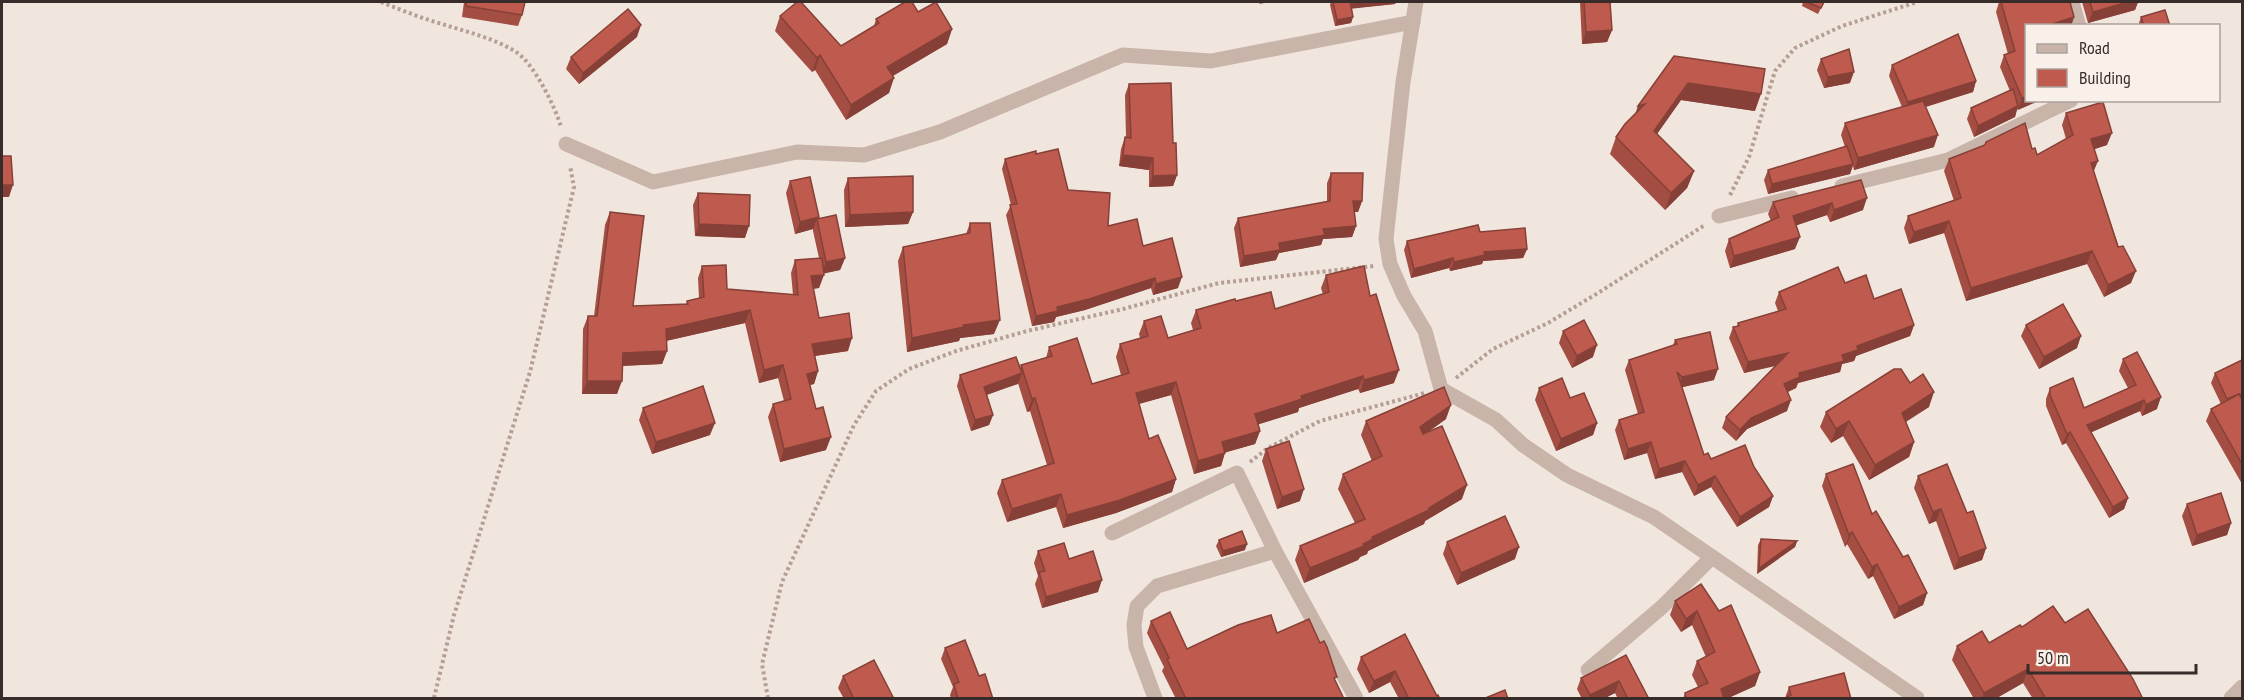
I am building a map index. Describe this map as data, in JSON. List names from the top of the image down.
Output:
{
  "legend": ["Road", "Building"],
  "scale_bar": "50 m"
}
